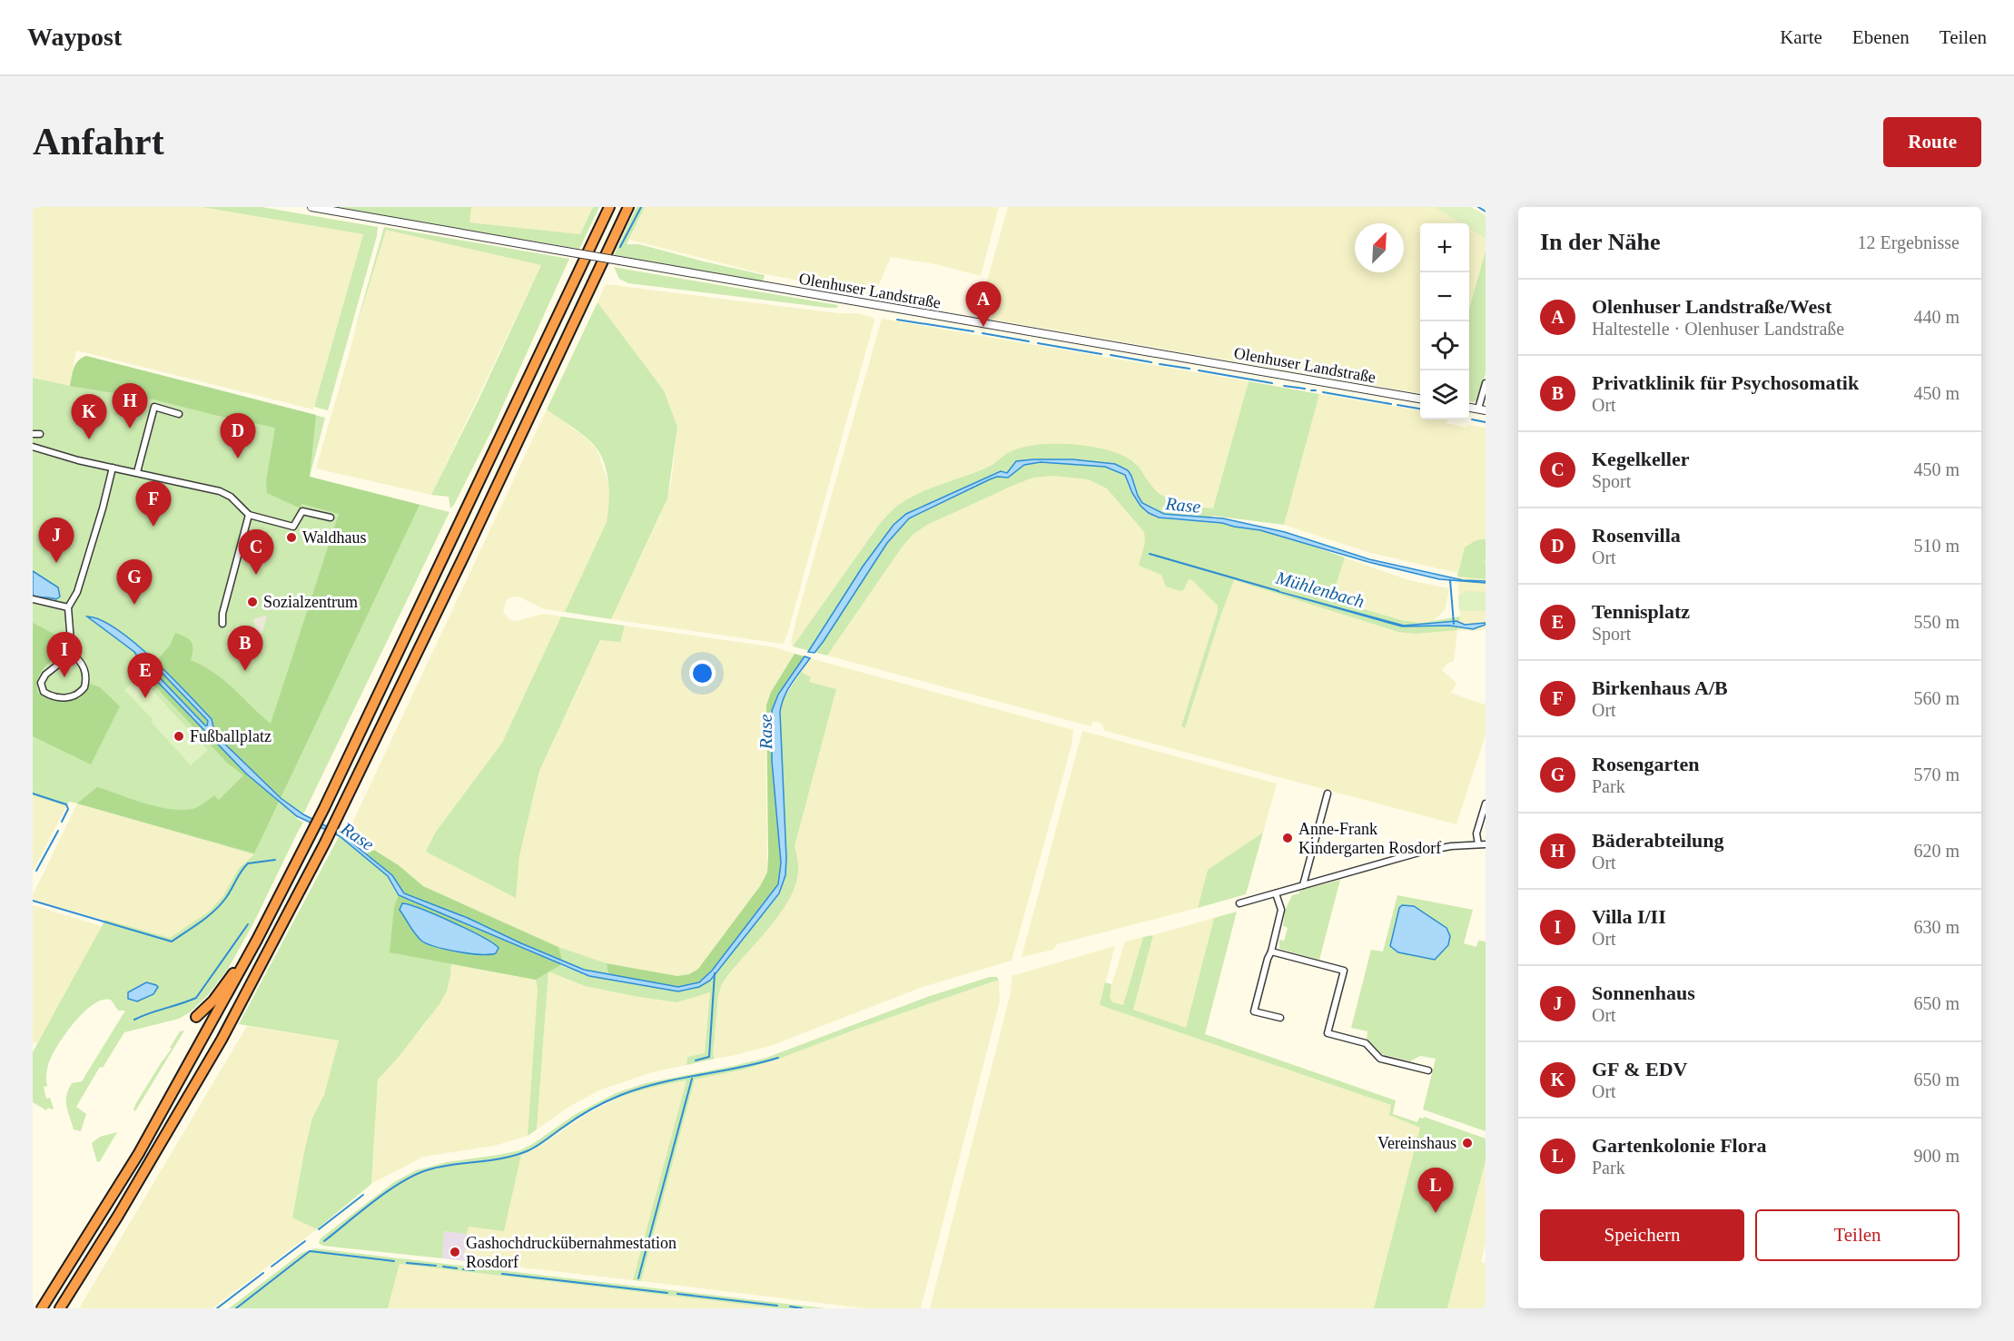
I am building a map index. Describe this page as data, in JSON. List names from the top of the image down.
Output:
{
  "streets": {
    "street": ["Olenhuser Landstraße"]
  },
  "water": ["Rase", "Mühlenbach"],
  "places": [
    "Waldhaus",
    "Sozialzentrum",
    "Fußballplatz",
    "Anne-Frank Kindergarten Rosdorf",
    "Vereinshaus",
    "Gashochdruckübernahmestation Rosdorf"
  ],
  "north": "top right",
  "page": {
    "header": "Waypost",
    "nav": ["Karte", "Ebenen", "Teilen"],
    "buttons": [
      "Route",
      ["Speichern", "Teilen"]
    ],
    "title": "Anfahrt",
    "heading": ["In der Nähe", "12 Ergebnisse"],
    "map_buttons": ["+", "−"],
    "list": [
      {
        "mark": "A",
        "name": "Olenhuser Landstraße/West",
        "note": "Haltestelle · Olenhuser Landstraße",
        "value": "440 m"
      },
      {
        "mark": "B",
        "name": "Privatklinik für Psychosomatik",
        "note": "Ort",
        "value": "450 m"
      },
      {
        "mark": "C",
        "name": "Kegelkeller",
        "note": "Sport",
        "value": "450 m"
      },
      {
        "mark": "D",
        "name": "Rosenvilla",
        "note": "Ort",
        "value": "510 m"
      },
      {
        "mark": "E",
        "name": "Tennisplatz",
        "note": "Sport",
        "value": "550 m"
      },
      {
        "mark": "F",
        "name": "Birkenhaus A/B",
        "note": "Ort",
        "value": "560 m"
      },
      {
        "mark": "G",
        "name": "Rosengarten",
        "note": "Park",
        "value": "570 m"
      },
      {
        "mark": "H",
        "name": "Bäderabteilung",
        "note": "Ort",
        "value": "620 m"
      },
      {
        "mark": "I",
        "name": "Villa I/II",
        "note": "Ort",
        "value": "630 m"
      },
      {
        "mark": "J",
        "name": "Sonnenhaus",
        "note": "Ort",
        "value": "650 m"
      },
      {
        "mark": "K",
        "name": "GF & EDV",
        "note": "Ort",
        "value": "650 m"
      },
      {
        "mark": "L",
        "name": "Gartenkolonie Flora",
        "note": "Park",
        "value": "900 m"
      }
    ],
    "pins": [
      "A",
      "H",
      "K",
      "D",
      "F",
      "J",
      "C",
      "G",
      "B",
      "I",
      "E",
      "L"
    ]
  }
}
